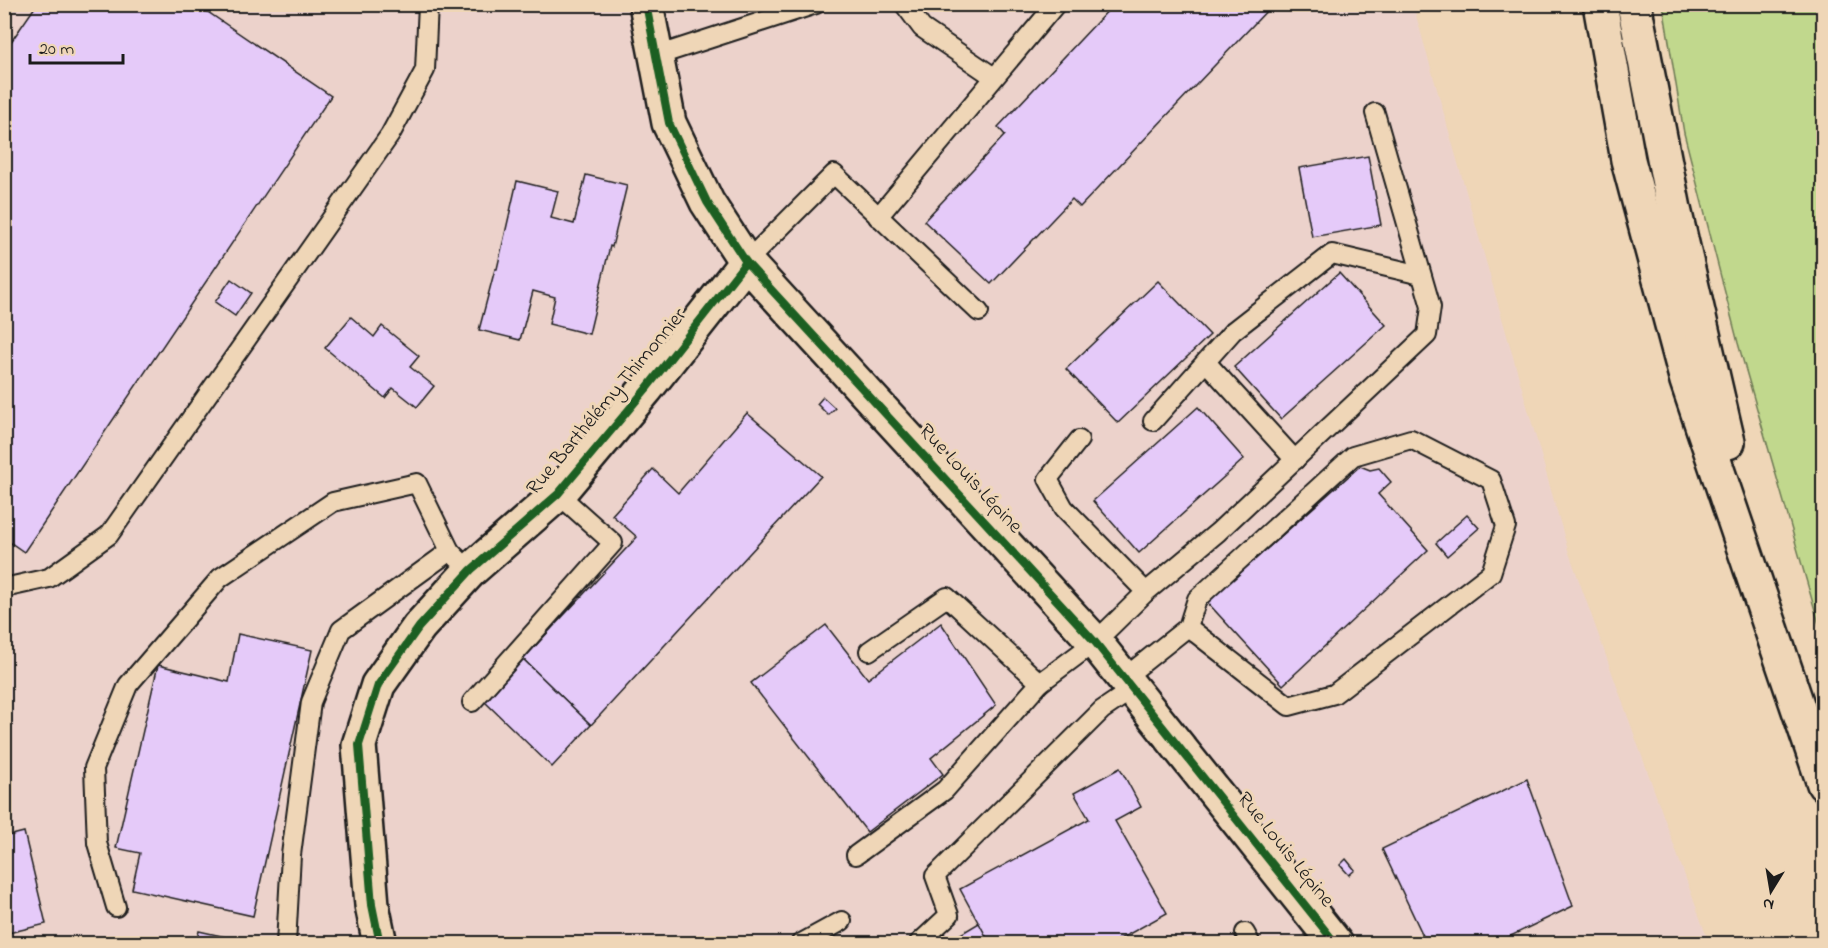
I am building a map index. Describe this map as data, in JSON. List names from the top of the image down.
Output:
{
  "streets": {
    "street": ["Rue Barthélémy Thimonnier", "Rue Louis Lépine"]
  },
  "crossings": [
    ["Rue Barthélémy Thimonnier", "Rue Louis Lépine"]
  ],
  "scale_bar": "20 m",
  "north": "bottom"
}
